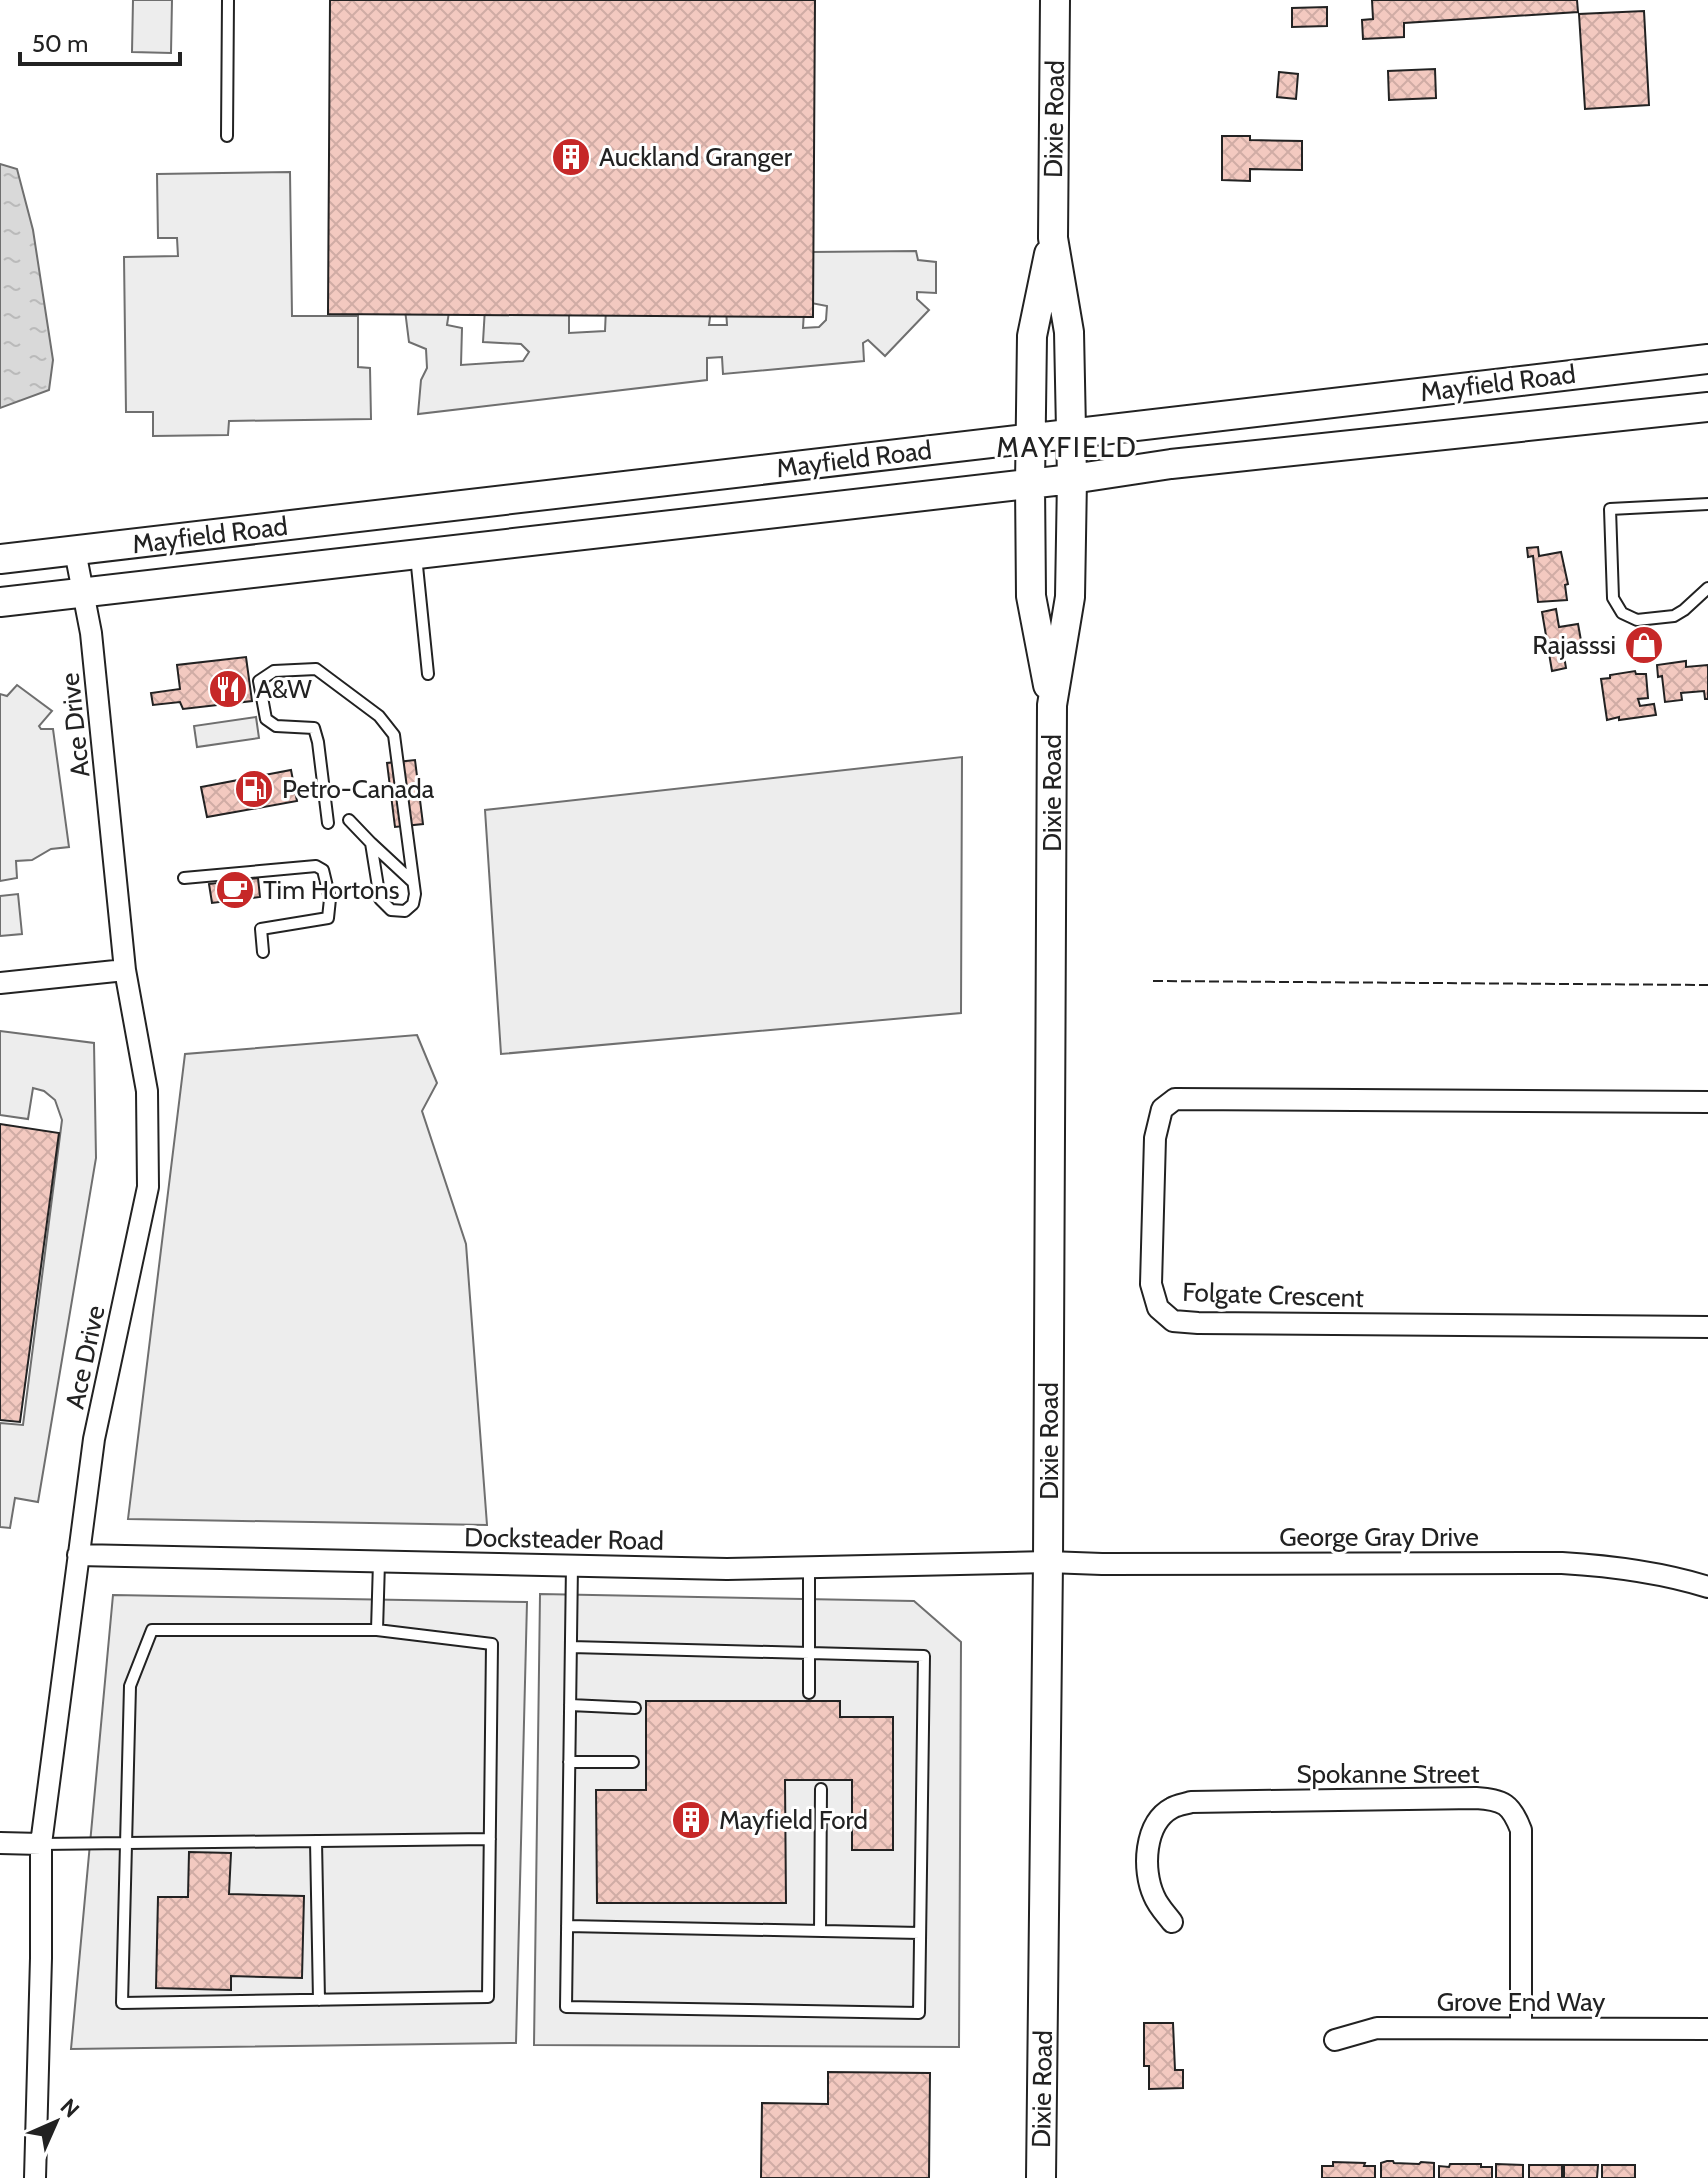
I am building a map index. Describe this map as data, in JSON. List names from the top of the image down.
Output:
{
  "streets": {
    "main road": ["Dixie Road", "Mayfield Road"],
    "street": [
      "Ace Drive",
      "Folgate Crescent",
      "George Gray Drive",
      "Docksteader Road",
      "Spokanne Street",
      "Grove End Way"
    ]
  },
  "crossings": [
    ["Dixie Road", "Mayfield Road"],
    ["Dixie Road", "George Gray Drive"],
    ["Dixie Road", "Docksteader Road"],
    ["Mayfield Road", "Ace Drive"],
    ["Ace Drive", "Docksteader Road"],
    ["George Gray Drive", "Docksteader Road"],
    ["Spokanne Street", "Grove End Way"]
  ],
  "districts": ["MAYFIELD"],
  "places": {
    "building": ["Auckland Granger", "Mayfield Ford"],
    "shop": ["Rajasssi"],
    "restaurant": ["A&W"],
    "fuel station": ["Petro-Canada"],
    "cafe": ["Tim Hortons"]
  },
  "scale_bar": "50 m",
  "north": "top right"
}
